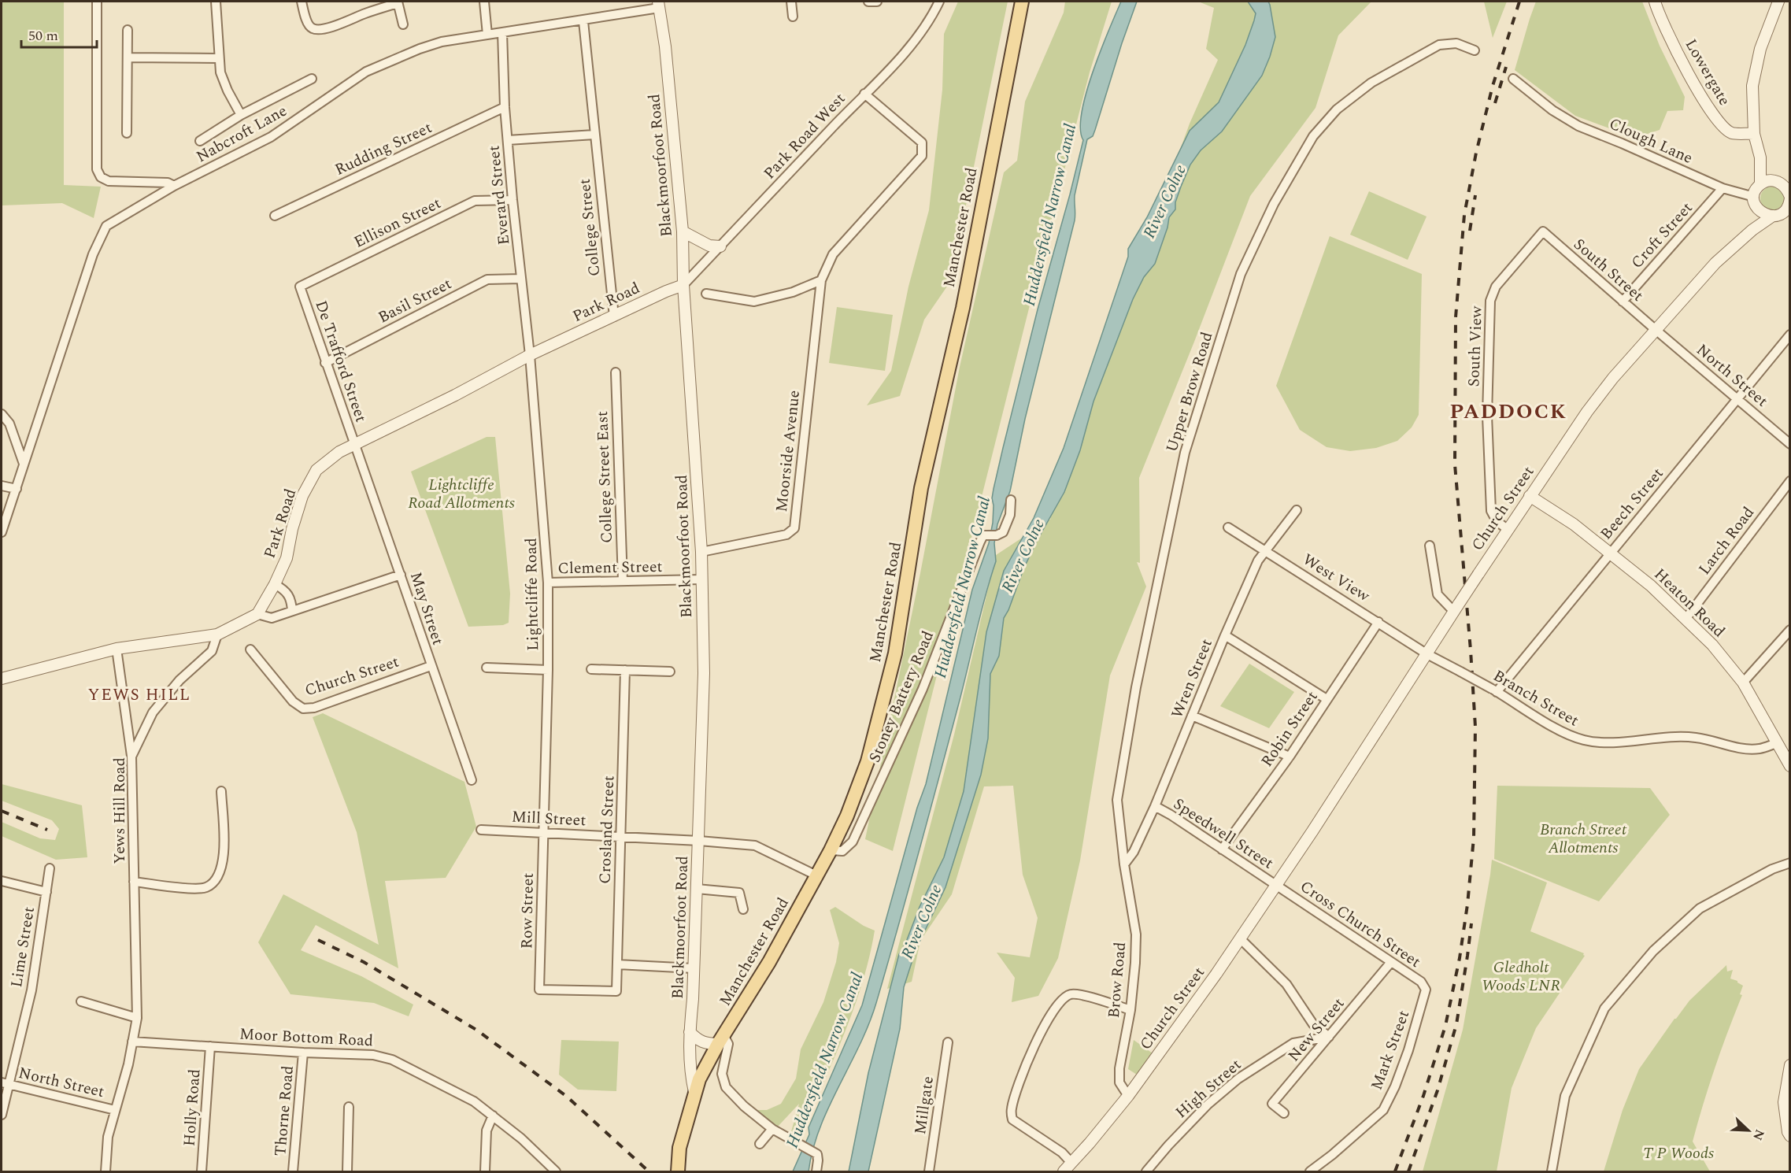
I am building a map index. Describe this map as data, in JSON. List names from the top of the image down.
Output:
{
  "streets": {
    "main road": ["Manchester Road"],
    "street": [
      "Lowergate",
      "Nabcroft Lane",
      "Park Road West",
      "Clough Lane",
      "Rudding Street",
      "Blackmoorfoot Road",
      "Everard Street",
      "Ellison Street",
      "College Street",
      "Croft Street",
      "South Street",
      "Basil Street",
      "Park Road",
      "South View",
      "De Trafford Street",
      "North Street",
      "Upper Brow Road",
      "Moorside Avenue",
      "College Street East",
      "Beech Street",
      "Church Street",
      "Larch Road",
      "Clement Street",
      "West View",
      "Lightcliffe Road",
      "Heaton Road",
      "May Street",
      "Wren Street",
      "Stoney Battery Road",
      "Branch Street",
      "Robin Street",
      "Yews Hill Road",
      "Mill Street",
      "Crosland Street",
      "Speedwell Street",
      "Row Street",
      "Cross Church Street",
      "Lime Street",
      "Brow Road",
      "New Street",
      "Moor Bottom Road",
      "Mark Street",
      "High Street",
      "Millgate",
      "Holly Road",
      "Thorne Road"
    ]
  },
  "crossings": [
    ["Nabcroft Lane", "Blackmoorfoot Road"],
    ["Nabcroft Lane", "Everard Street"],
    ["Nabcroft Lane", "College Street"],
    ["Park Road West", "Blackmoorfoot Road"],
    ["Park Road West", "Park Road"],
    ["Park Road West", "Moorside Avenue"],
    ["Clough Lane", "Croft Street"],
    ["Clough Lane", "Church Street"],
    ["Rudding Street", "Everard Street"],
    ["Blackmoorfoot Road", "Manchester Road"],
    ["Blackmoorfoot Road", "Park Road"],
    ["Blackmoorfoot Road", "Moorside Avenue"],
    ["Blackmoorfoot Road", "Clement Street"],
    ["Blackmoorfoot Road", "Mill Street"],
    ["Everard Street", "Ellison Street"],
    ["Everard Street", "Basil Street"],
    ["Everard Street", "Park Road"],
    ["Everard Street", "Lightcliffe Road"],
    ["Ellison Street", "De Trafford Street"],
    ["College Street", "Park Road"],
    ["Manchester Road", "Stoney Battery Road"],
    ["Manchester Road", "Mill Street"],
    ["Croft Street", "South Street"],
    ["South Street", "South View"],
    ["South Street", "North Street"],
    ["South Street", "Church Street"],
    ["Basil Street", "De Trafford Street"],
    ["Park Road", "De Trafford Street"],
    ["Park Road", "Lightcliffe Road"],
    ["Park Road", "May Street"],
    ["South View", "Church Street"],
    ["De Trafford Street", "May Street"],
    ["North Street", "Beech Street"],
    ["North Street", "Church Street"],
    ["North Street", "Yews Hill Road"],
    ["North Street", "Lime Street"],
    ["Upper Brow Road", "Wren Street"],
    ["Upper Brow Road", "Brow Road"],
    ["College Street East", "Clement Street"],
    ["Beech Street", "Heaton Road"],
    ["Beech Street", "Branch Street"],
    ["Church Street", "West View"],
    ["Church Street", "Heaton Road"],
    ["Church Street", "May Street"],
    ["Church Street", "Branch Street"],
    ["Church Street", "Speedwell Street"],
    ["Church Street", "Cross Church Street"],
    ["Church Street", "Brow Road"],
    ["Larch Road", "Heaton Road"],
    ["Clement Street", "Lightcliffe Road"],
    ["West View", "Wren Street"],
    ["West View", "Branch Street"],
    ["West View", "Robin Street"],
    ["Lightcliffe Road", "Mill Street"],
    ["Lightcliffe Road", "Row Street"],
    ["Heaton Road", "Branch Street"],
    ["Wren Street", "Speedwell Street"],
    ["Wren Street", "Brow Road"],
    ["Robin Street", "Speedwell Street"],
    ["Yews Hill Road", "Moor Bottom Road"],
    ["Mill Street", "Crosland Street"],
    ["Mill Street", "Row Street"],
    ["Crosland Street", "Row Street"],
    ["Speedwell Street", "Cross Church Street"],
    ["Cross Church Street", "New Street"],
    ["Cross Church Street", "Mark Street"],
    ["New Street", "High Street"],
    ["Moor Bottom Road", "Holly Road"],
    ["Moor Bottom Road", "Thorne Road"]
  ],
  "districts": ["PADDOCK", "YEWS HILL"],
  "water": ["River Colne", "Huddersfield Narrow Canal"],
  "parks": [
    "Lightcliffe Road Allotments",
    "Branch Street Allotments",
    "Gledholt Woods LNR",
    "T P Woods"
  ],
  "scale_bar": "50 m",
  "north": "bottom right"
}
